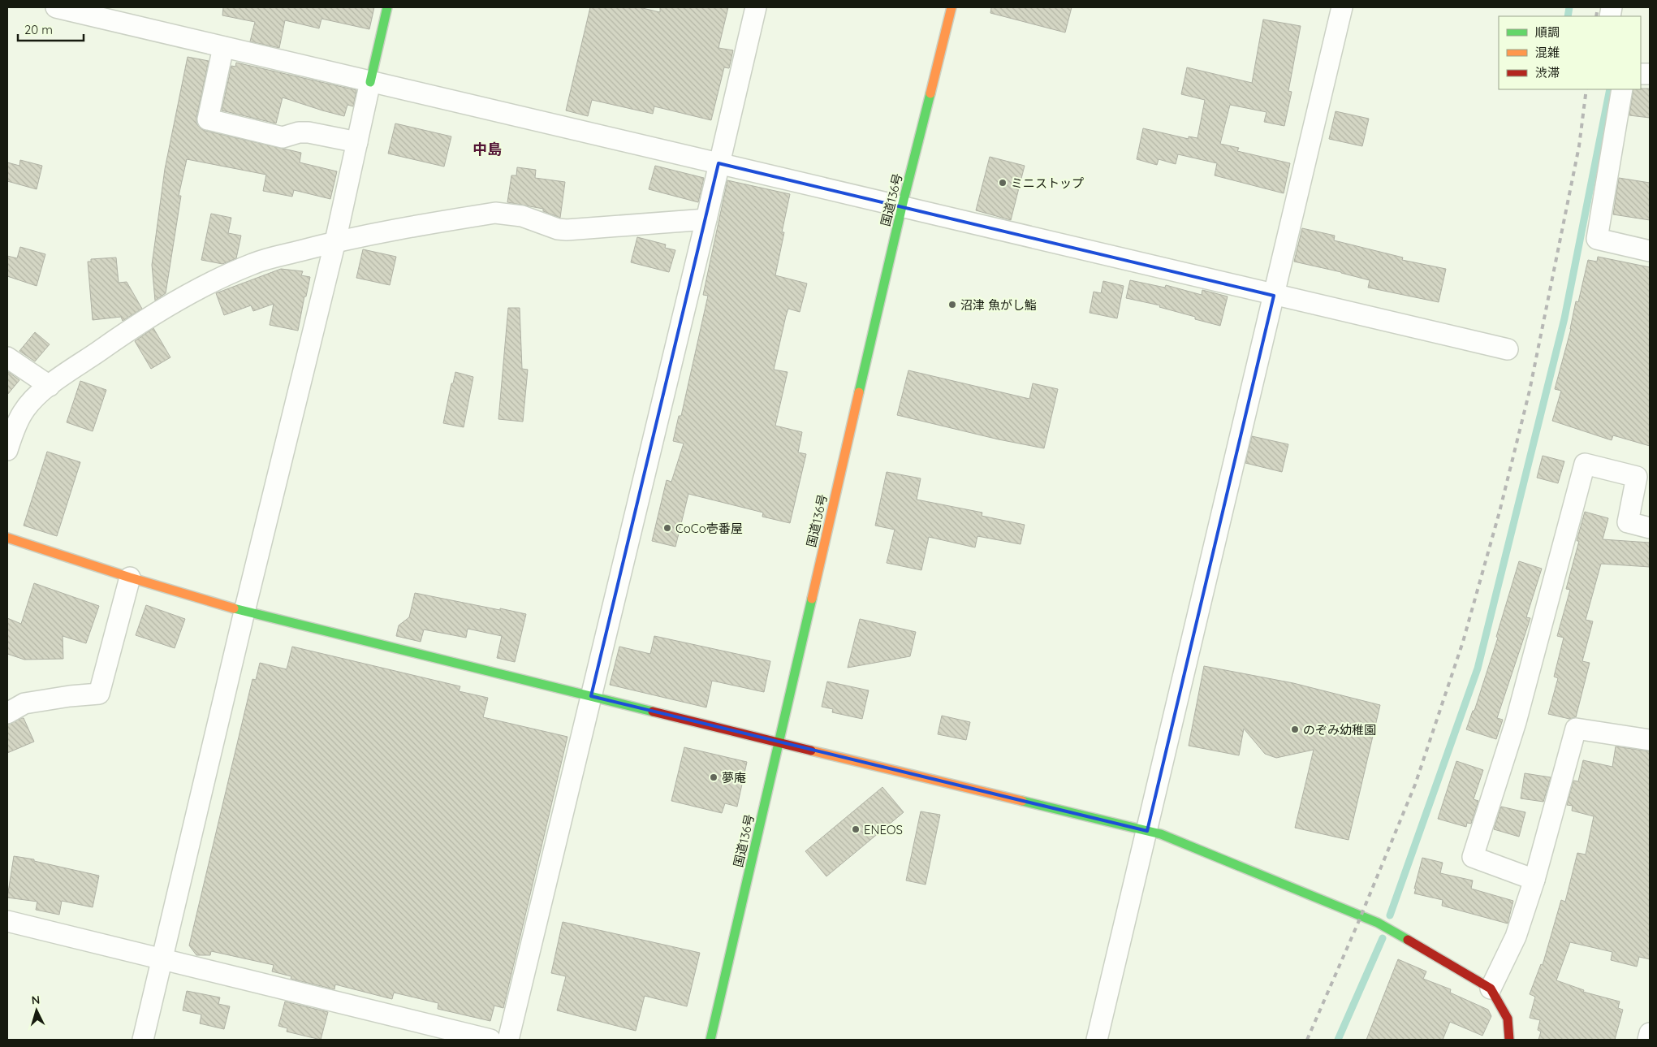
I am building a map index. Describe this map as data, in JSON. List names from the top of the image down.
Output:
{
  "streets": {
    "main road": ["国道136号"]
  },
  "districts": ["中島"],
  "places": [
    "ミニストップ",
    "沼津 魚がし鮨",
    "CoCo壱番屋",
    "のぞみ幼稚園",
    "夢庵",
    "ENEOS"
  ],
  "legend": ["順調", "混雑", "渋滞"],
  "scale_bar": "20 m",
  "north": "top"
}
